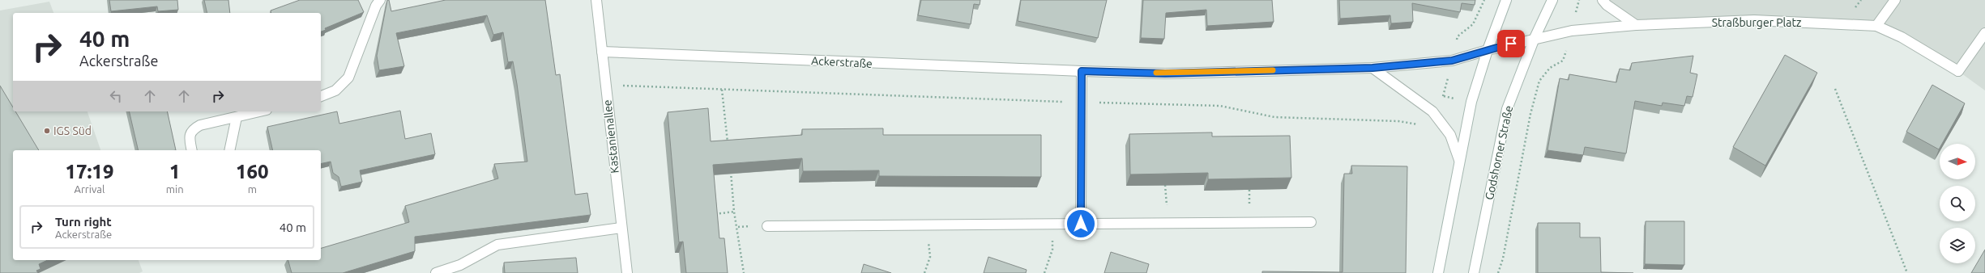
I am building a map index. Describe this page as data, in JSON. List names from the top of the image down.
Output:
{
  "streets": {
    "street": [
      "Straßburger Platz",
      "Ackerstraße",
      "Kastanienallee",
      "Godshorner Straße"
    ]
  },
  "crossings": [
    ["Straßburger Platz", "Ackerstraße"],
    ["Straßburger Platz", "Godshorner Straße"],
    ["Ackerstraße", "Kastanienallee"]
  ],
  "places": ["IGS Süd"],
  "north": "right",
  "page": {
    "turn": ["40 m", "Ackerstraße"],
    "eta": [
      "17:19",
      "Arrival",
      "1",
      "min",
      "160",
      "m"
    ],
    "list": [
      {
        "name": "Turn right",
        "note": "Ackerstraße",
        "value": "40 m"
      }
    ]
  }
}
